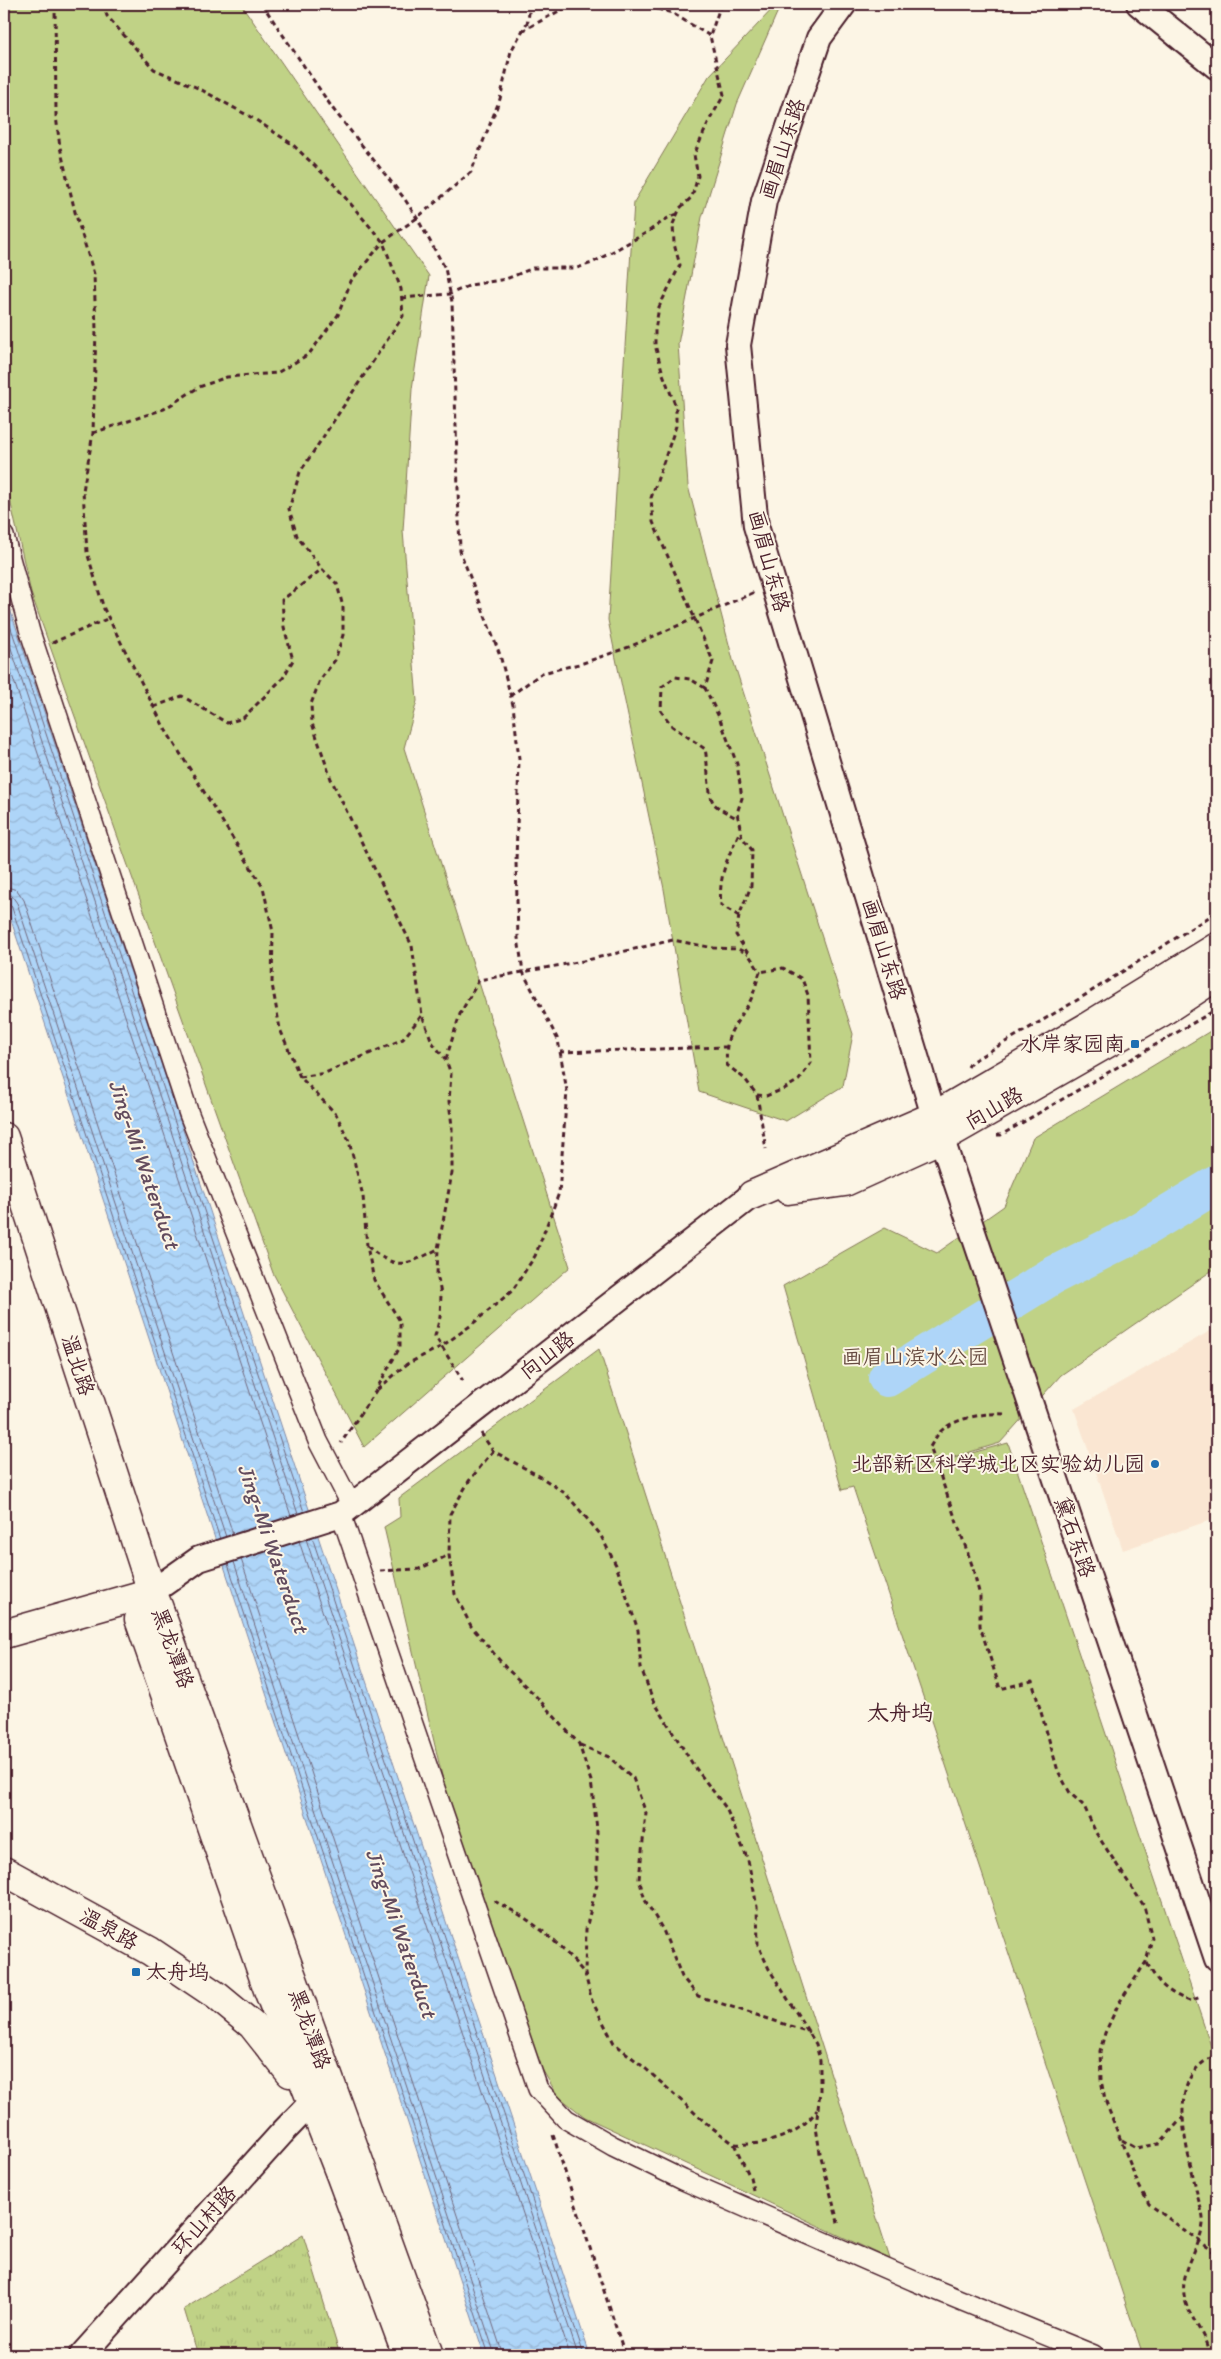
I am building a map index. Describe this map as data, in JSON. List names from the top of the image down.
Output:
{
  "streets": {
    "main road": [
      "向山路",
      "温北路",
      "黑龙潭路",
      "温泉路"
    ],
    "street": ["画眉山东路", "黛石东路", "环山村路"]
  },
  "crossings": [
    ["画眉山东路", "向山路"],
    ["画眉山东路", "黛石东路"],
    ["向山路", "温北路"],
    ["向山路", "黛石东路"],
    ["向山路", "黑龙潭路"],
    ["温北路", "黑龙潭路"],
    ["黑龙潭路", "温泉路"],
    ["黑龙潭路", "环山村路"],
    ["温泉路", "环山村路"]
  ],
  "districts": ["太舟坞"],
  "water": ["Jing-Mi Waterduct"],
  "parks": ["画眉山滨水公园"],
  "places": {
    "transit": ["水岸家园南", "太舟坞"],
    "other": ["北部新区科学城北区实验幼儿园"]
  }
}
